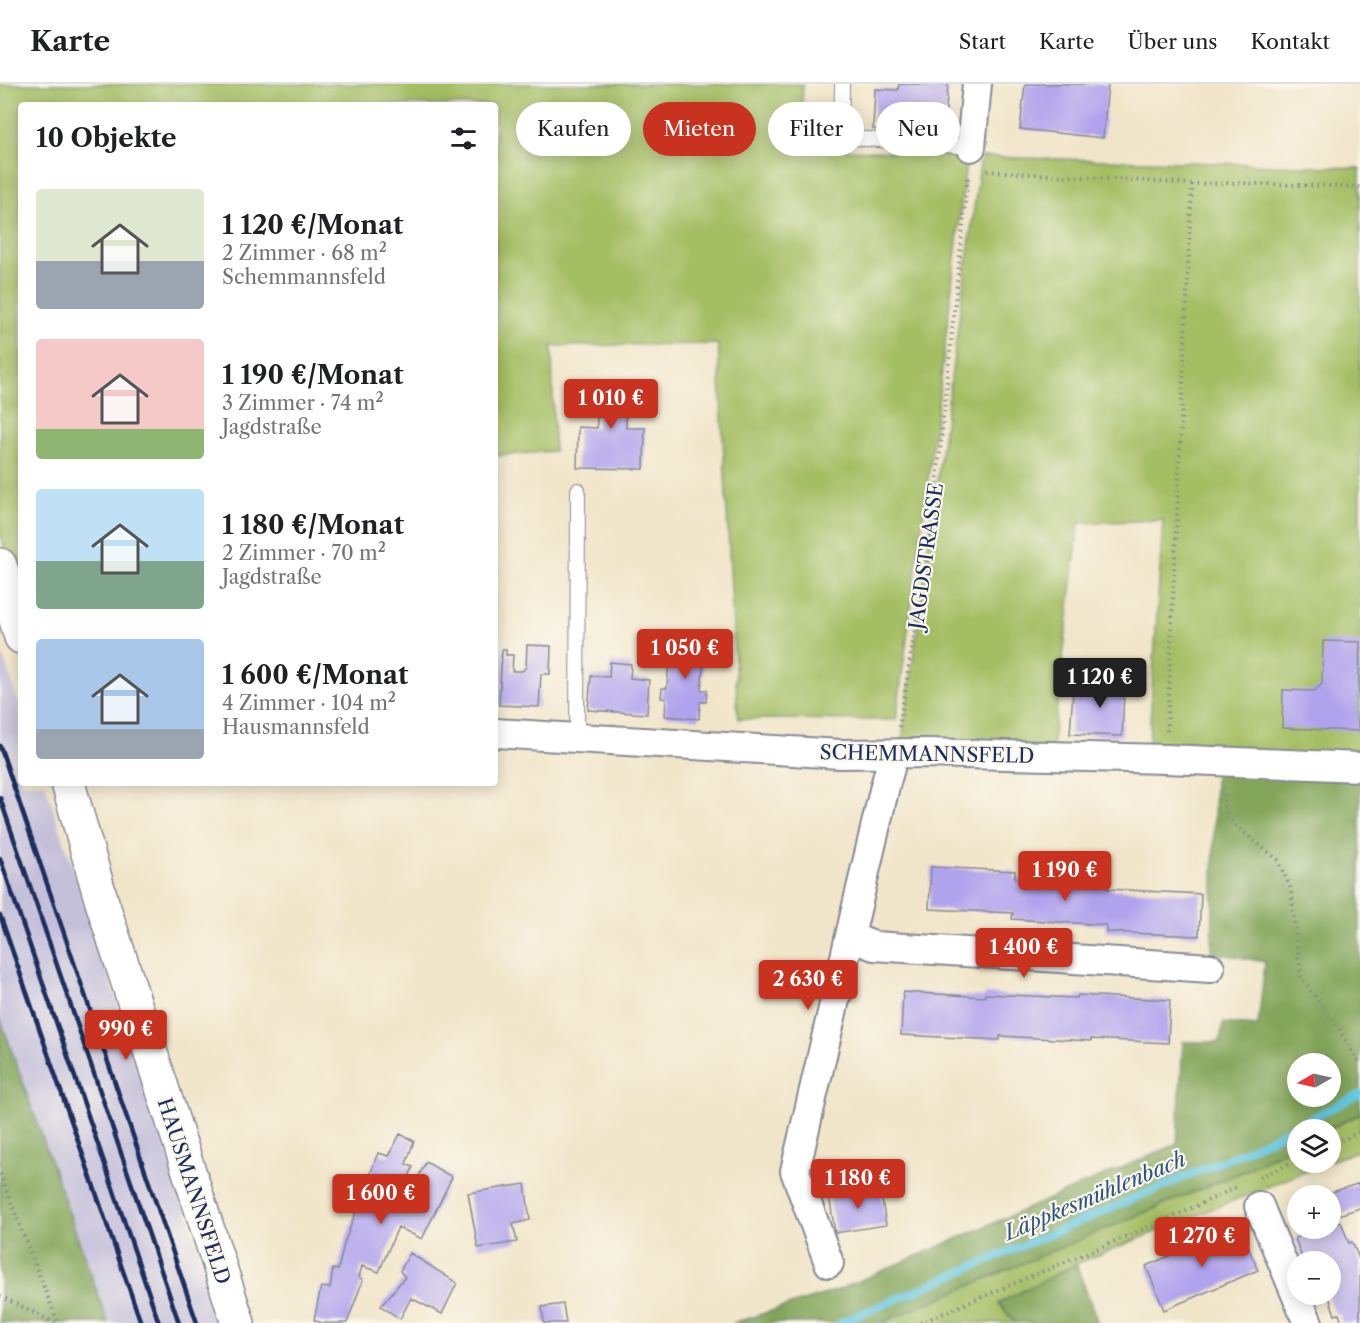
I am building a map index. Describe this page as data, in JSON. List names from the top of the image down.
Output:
{
  "streets": {
    "main road": ["HAUSMANNSFELD"],
    "street": ["SCHEMMANNSFELD"],
    "path": ["JAGDSTRASSE"]
  },
  "crossings": [
    ["JAGDSTRASSE", "SCHEMMANNSFELD"]
  ],
  "water": ["Läppkesmühlenbach"],
  "north": "left",
  "page": {
    "header": "Karte",
    "nav": [
      "Start",
      "Karte",
      "Über uns",
      "Kontakt"
    ],
    "chip": [
      "Kaufen",
      "Mieten",
      "Filter",
      "Neu"
    ],
    "heading": "10 Objekte",
    "list": [
      {
        "name": "1 120 €/Monat",
        "note": "2 Zimmer · 68 m² · Schemmannsfeld"
      },
      {
        "name": "1 190 €/Monat",
        "note": "3 Zimmer · 74 m² · Jagdstraße"
      },
      {
        "name": "1 180 €/Monat",
        "note": "2 Zimmer · 70 m² · Jagdstraße"
      },
      {
        "name": "1 600 €/Monat",
        "note": "4 Zimmer · 104 m² · Hausmannsfeld"
      }
    ],
    "price": [
      "1 010 €",
      "1 050 €",
      "1 120 €",
      "1 190 €",
      "1 400 €",
      "2 630 €",
      "990 €",
      "1 180 €",
      "1 600 €",
      "1 270 €"
    ],
    "map_buttons": ["+", "−"]
  }
}
